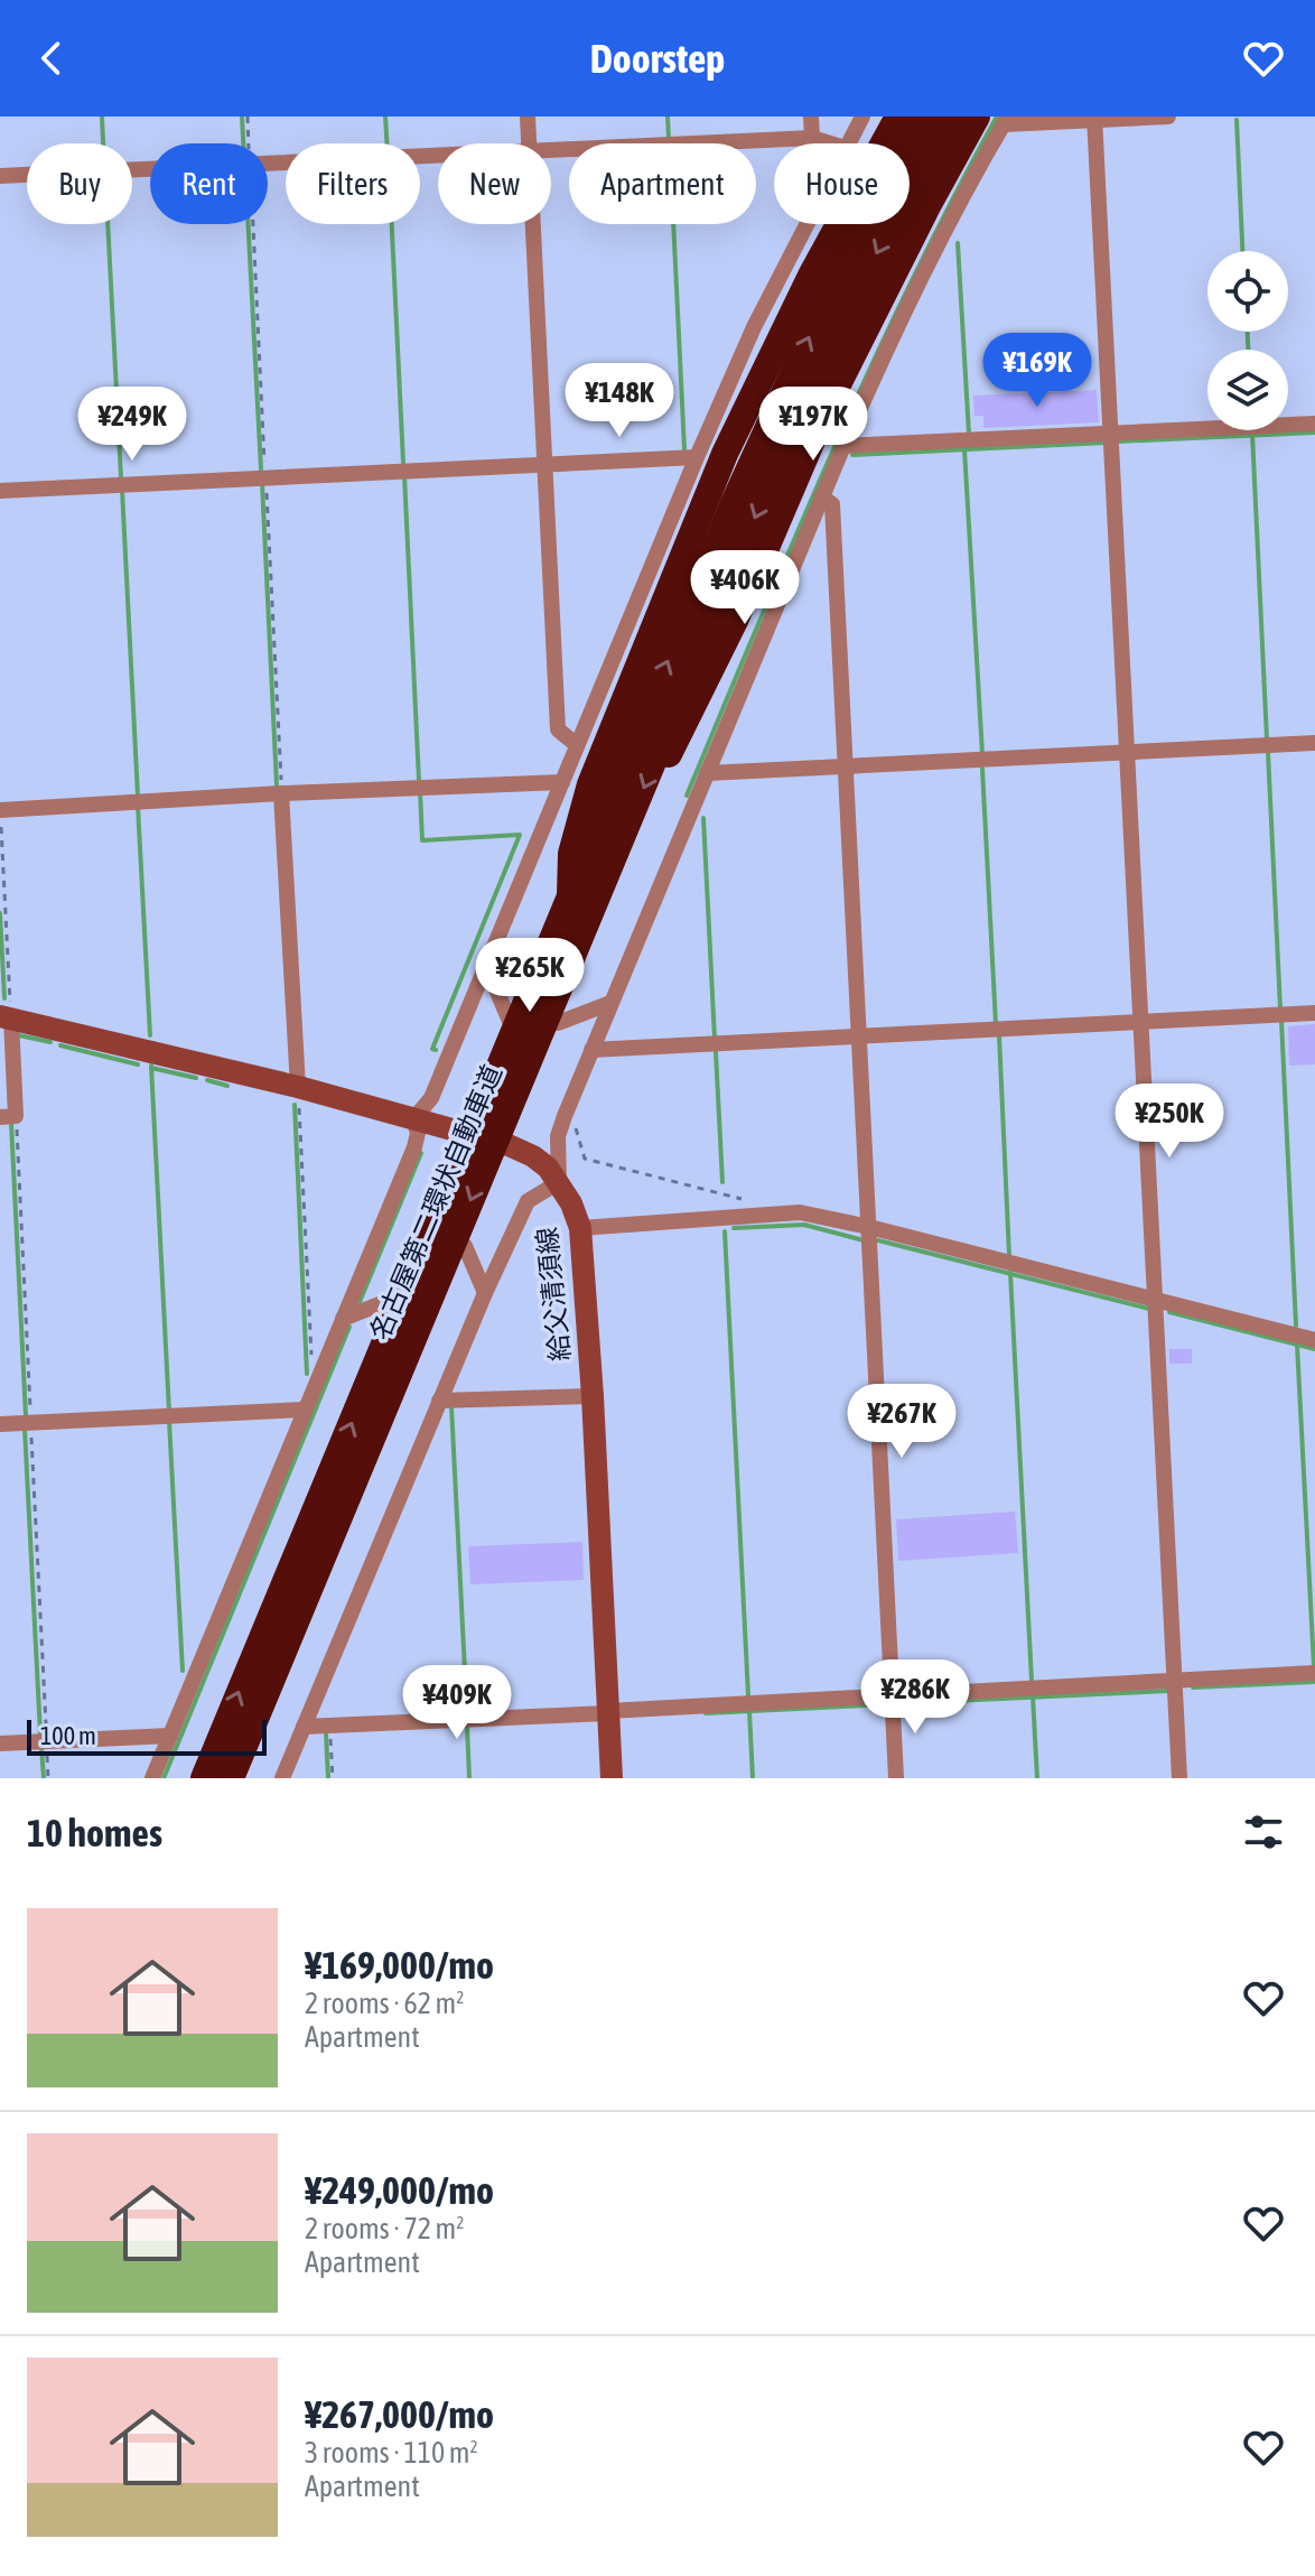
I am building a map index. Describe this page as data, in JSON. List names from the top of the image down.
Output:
{
  "streets": {
    "highway": ["名古屋第二環状自動車道"],
    "main road": ["給父清須線"]
  },
  "scale_bar": "100 m",
  "page": {
    "header": "Doorstep",
    "chip": [
      "Buy",
      "Rent",
      "Filters",
      "New",
      "Apartment",
      "House"
    ],
    "price": [
      "¥169K",
      "¥148K",
      "¥249K",
      "¥197K",
      "¥406K",
      "¥265K",
      "¥250K",
      "¥267K",
      "¥286K",
      "¥409K"
    ],
    "scale": "100 m",
    "heading": "10 homes",
    "list": [
      {
        "name": "¥169,000/mo",
        "note": "2 rooms · 62 m² · Apartment"
      },
      {
        "name": "¥249,000/mo",
        "note": "2 rooms · 72 m² · Apartment"
      },
      {
        "name": "¥267,000/mo",
        "note": "3 rooms · 110 m² · Apartment"
      }
    ]
  }
}
